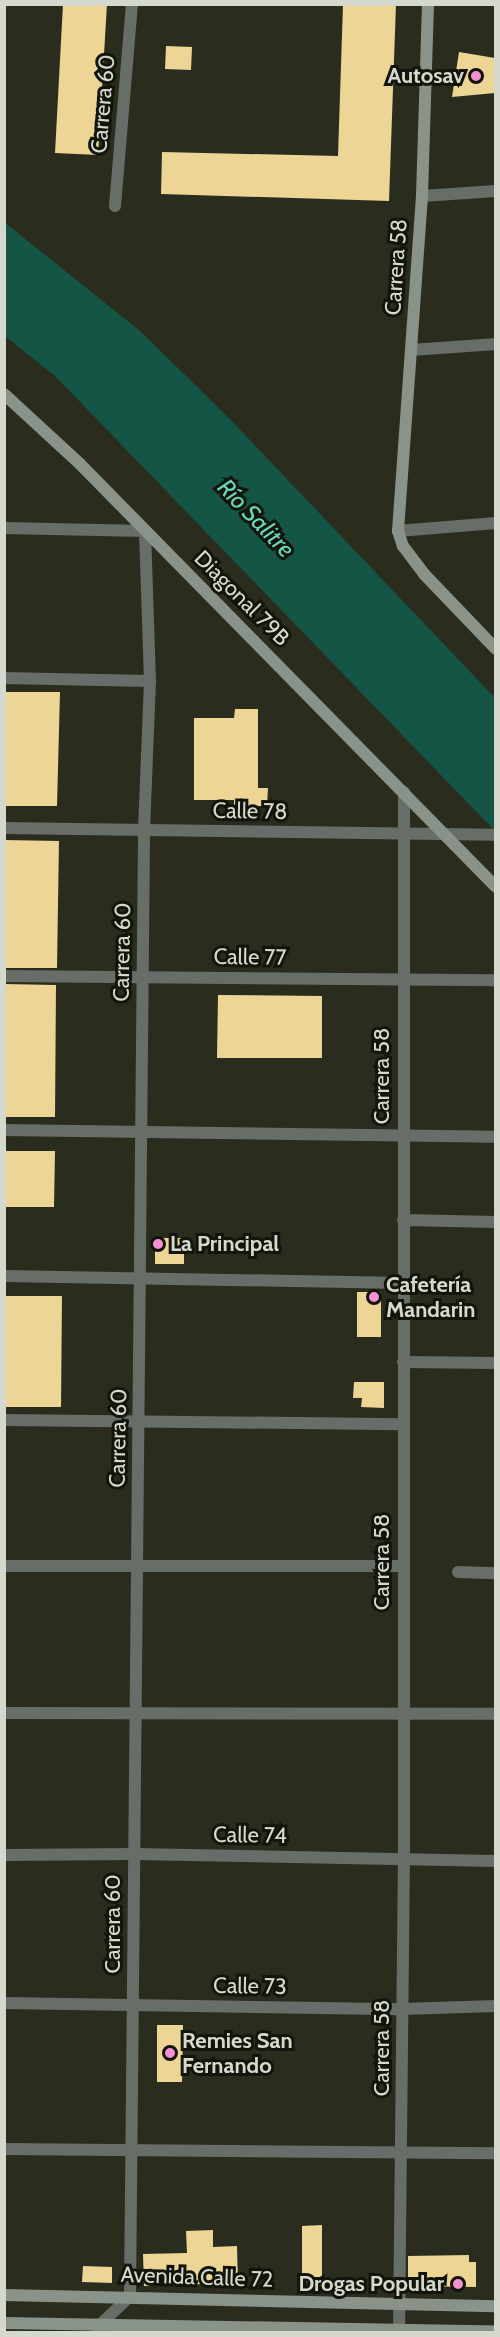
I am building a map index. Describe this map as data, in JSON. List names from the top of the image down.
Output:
{
  "streets": {
    "main road": ["Carrera 58", "Diagonal 79B", "Avenida Calle 72"],
    "street": [
      "Carrera 60",
      "Calle 78",
      "Calle 77",
      "Calle 74",
      "Calle 73"
    ]
  },
  "crossings": [
    ["Carrera 60", "Diagonal 79B"],
    ["Carrera 60", "Calle 78"],
    ["Carrera 60", "Calle 77"],
    ["Carrera 60", "Calle 74"],
    ["Carrera 60", "Calle 73"],
    ["Carrera 60", "Avenida Calle 72"],
    ["Carrera 58", "Diagonal 79B"],
    ["Carrera 58", "Calle 78"],
    ["Carrera 58", "Calle 77"],
    ["Carrera 58", "Calle 74"],
    ["Carrera 58", "Calle 73"],
    ["Carrera 58", "Avenida Calle 72"],
    ["Diagonal 79B", "Calle 78"]
  ],
  "water": ["Río Salitre"],
  "places": [
    "Autosav",
    "La Principal",
    "Cafetería Mandarin",
    "Remies San Fernando",
    "Drogas Popular"
  ]
}
